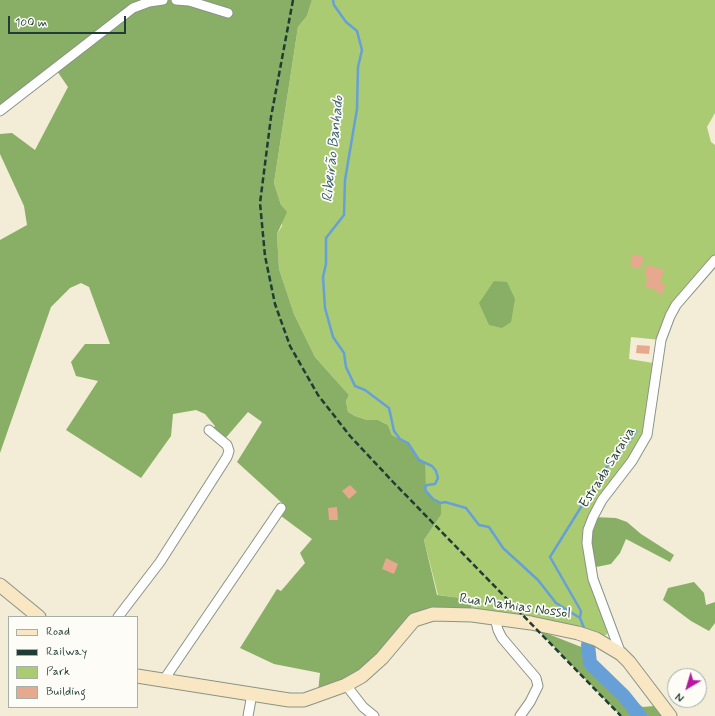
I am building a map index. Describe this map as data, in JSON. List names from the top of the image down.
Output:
{
  "streets": {
    "street": ["Estrada Saraiva", "Rua Mathias Nossol"]
  },
  "crossings": [
    ["Estrada Saraiva", "Rua Mathias Nossol"]
  ],
  "water": ["Ribeirão Banhado"],
  "legend": [
    "Road",
    "Railway",
    "Park",
    "Building"
  ],
  "scale_bar": "100 m",
  "north": "bottom left"
}
